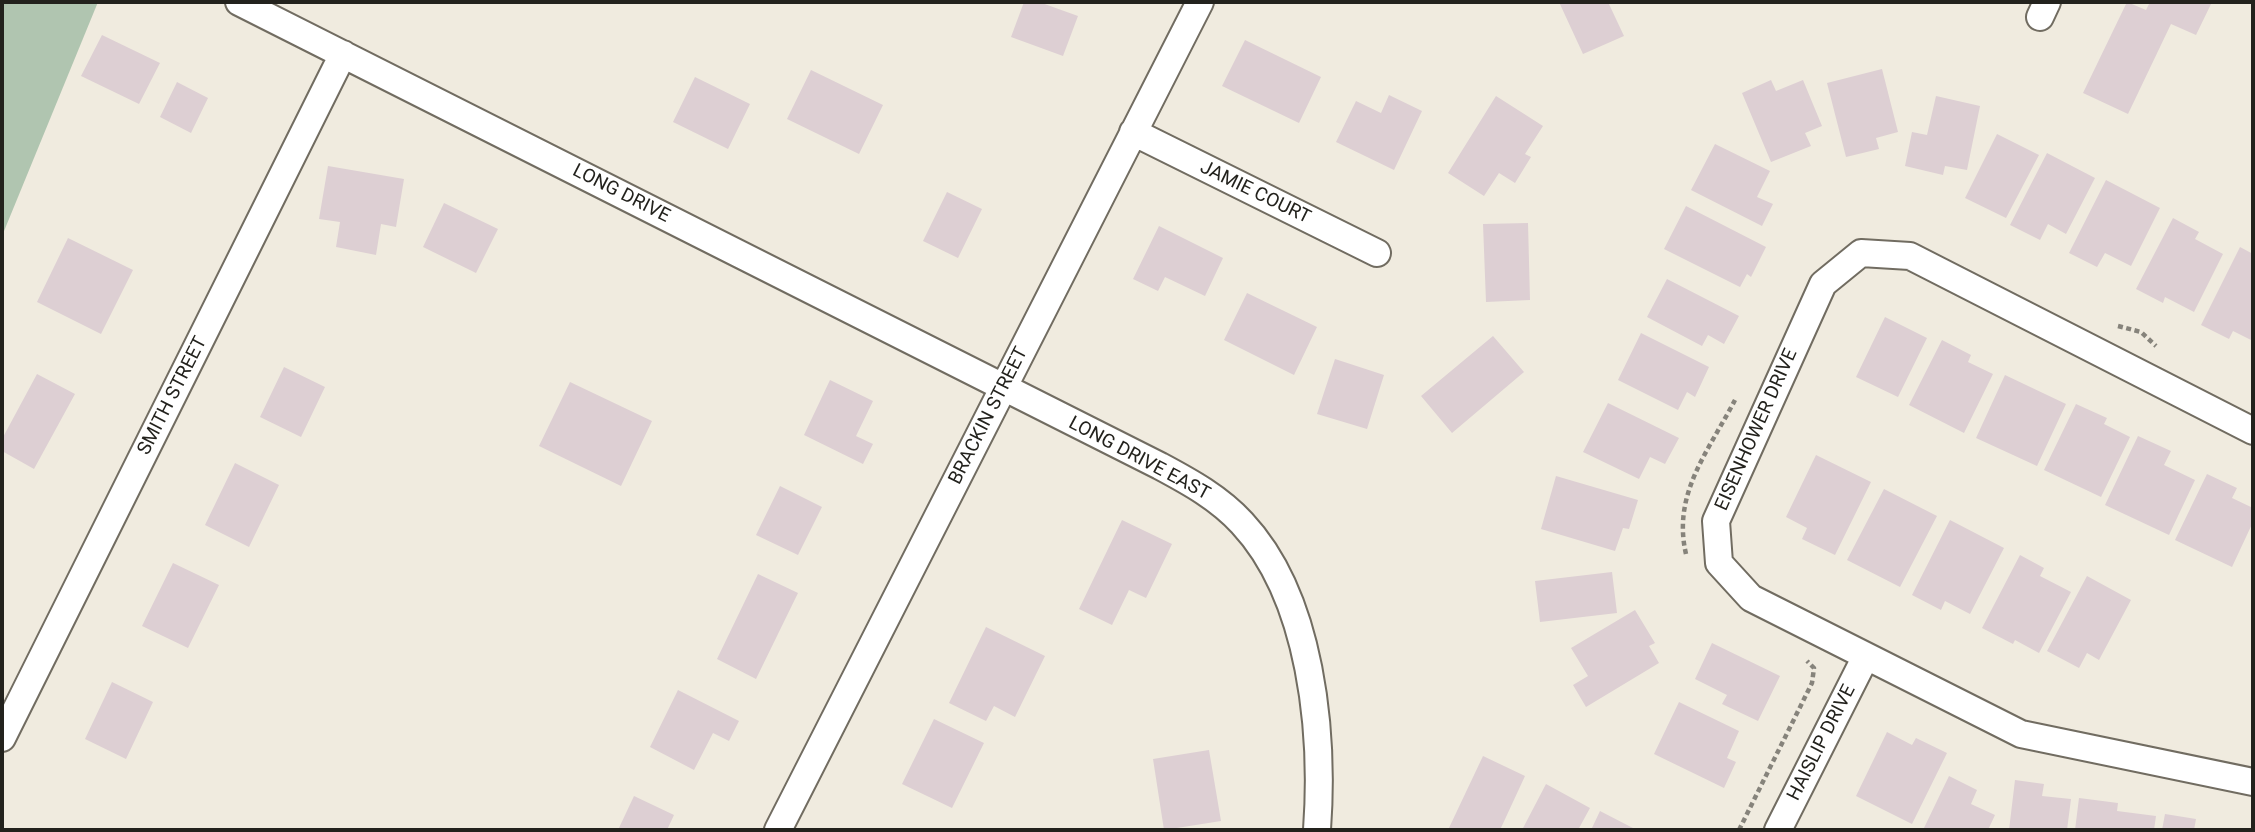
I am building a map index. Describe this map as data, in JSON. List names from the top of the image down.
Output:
{
  "streets": {
    "street": [
      "JAMIE COURT",
      "LONG DRIVE",
      "SMITH STREET",
      "BRACKIN STREET",
      "EISENHOWER DRIVE",
      "LONG DRIVE EAST",
      "HAISLIP DRIVE"
    ]
  },
  "crossings": [
    ["JAMIE COURT", "BRACKIN STREET"],
    ["LONG DRIVE", "SMITH STREET"],
    ["LONG DRIVE", "BRACKIN STREET"],
    ["LONG DRIVE", "LONG DRIVE EAST"],
    ["BRACKIN STREET", "LONG DRIVE EAST"],
    ["EISENHOWER DRIVE", "HAISLIP DRIVE"]
  ]
}
